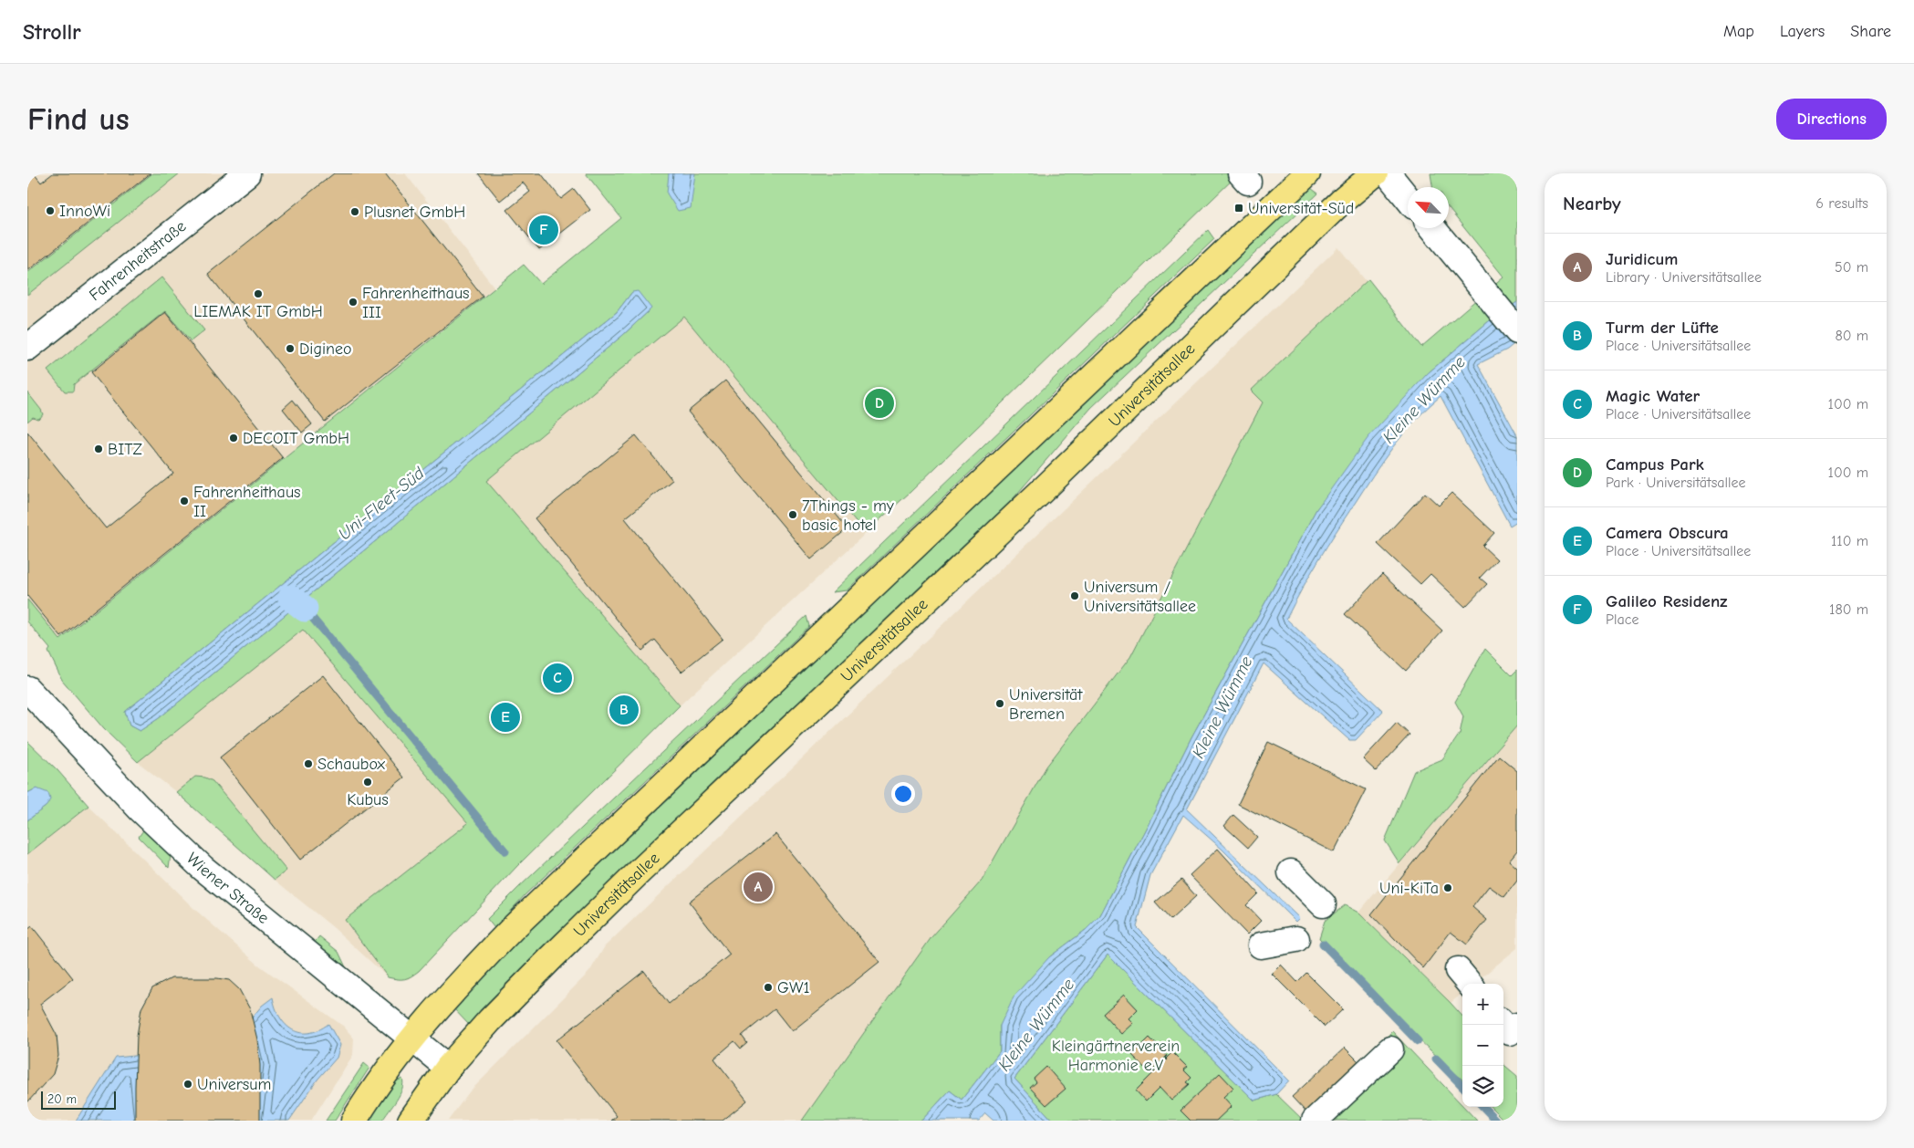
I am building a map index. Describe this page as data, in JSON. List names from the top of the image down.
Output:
{
  "streets": {
    "main road": ["Universitätsallee"],
    "street": ["Fahrenheitstraße", "Wiener Straße"]
  },
  "crossings": [
    ["Universitätsallee", "Wiener Straße"]
  ],
  "water": ["Kleine Wümme", "Uni-Fleet-Süd"],
  "parks": ["Kleingärtnerverein Harmonie e.V"],
  "places": {
    "transit": ["Universität-Süd"],
    "other": [
      "InnoWi",
      "Plusnet GmbH",
      "LIEMAK IT GmbH",
      "Fahrenheithaus III",
      "Digineo",
      "DECOIT GmbH",
      "BITZ",
      "Fahrenheithaus II",
      "7Things - my basic hotel",
      "Universum / Universitätsallee",
      "Universität Bremen",
      "Schaubox",
      "Kubus",
      "Uni-KiTa",
      "GW1",
      "Universum"
    ]
  },
  "scale_bar": "20 m",
  "north": "top left",
  "page": {
    "header": "Strollr",
    "nav": ["Map", "Layers", "Share"],
    "buttons": "Directions",
    "title": "Find us",
    "heading": ["Nearby", "6 results"],
    "pins": [
      "F",
      "D",
      "C",
      "B",
      "E",
      "A"
    ],
    "list": [
      {
        "mark": "A",
        "name": "Juridicum",
        "note": "Library · Universitätsallee",
        "value": "50 m"
      },
      {
        "mark": "B",
        "name": "Turm der Lüfte",
        "note": "Place · Universitätsallee",
        "value": "80 m"
      },
      {
        "mark": "C",
        "name": "Magic Water",
        "note": "Place · Universitätsallee",
        "value": "100 m"
      },
      {
        "mark": "D",
        "name": "Campus Park",
        "note": "Park · Universitätsallee",
        "value": "100 m"
      },
      {
        "mark": "E",
        "name": "Camera Obscura",
        "note": "Place · Universitätsallee",
        "value": "110 m"
      },
      {
        "mark": "F",
        "name": "Galileo Residenz",
        "note": "Place",
        "value": "180 m"
      }
    ],
    "map_buttons": ["+", "−"],
    "scale": "20 m"
  }
}
